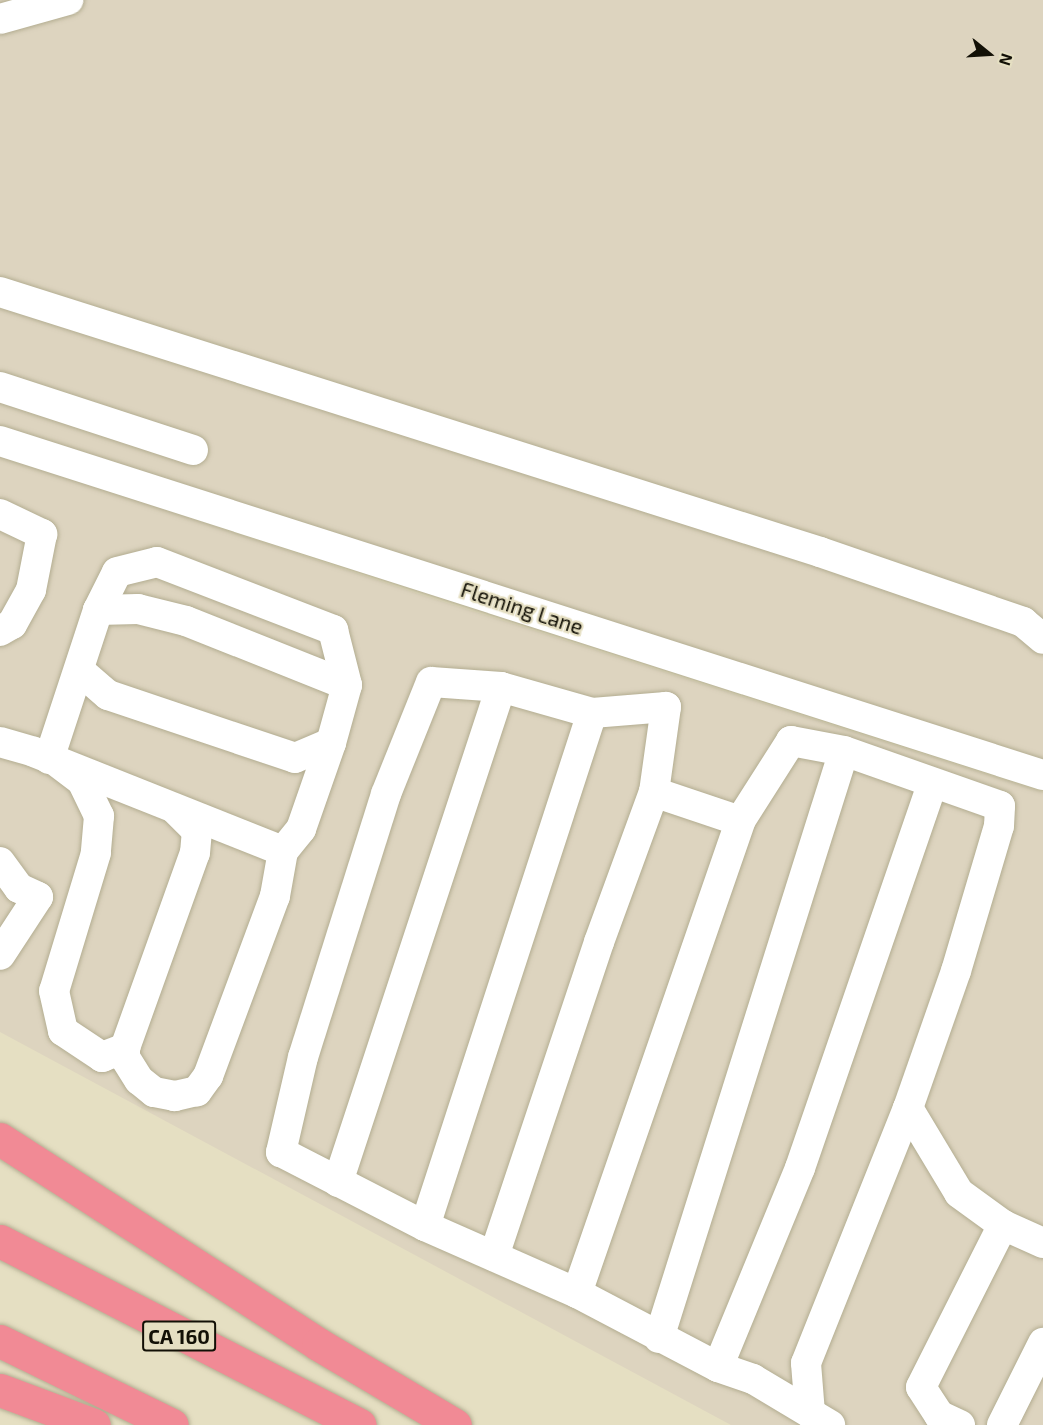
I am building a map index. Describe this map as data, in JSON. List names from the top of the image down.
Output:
{
  "streets": {
    "highway": ["CA 160"],
    "lane": ["Fleming Lane"]
  },
  "north": "right"
}
